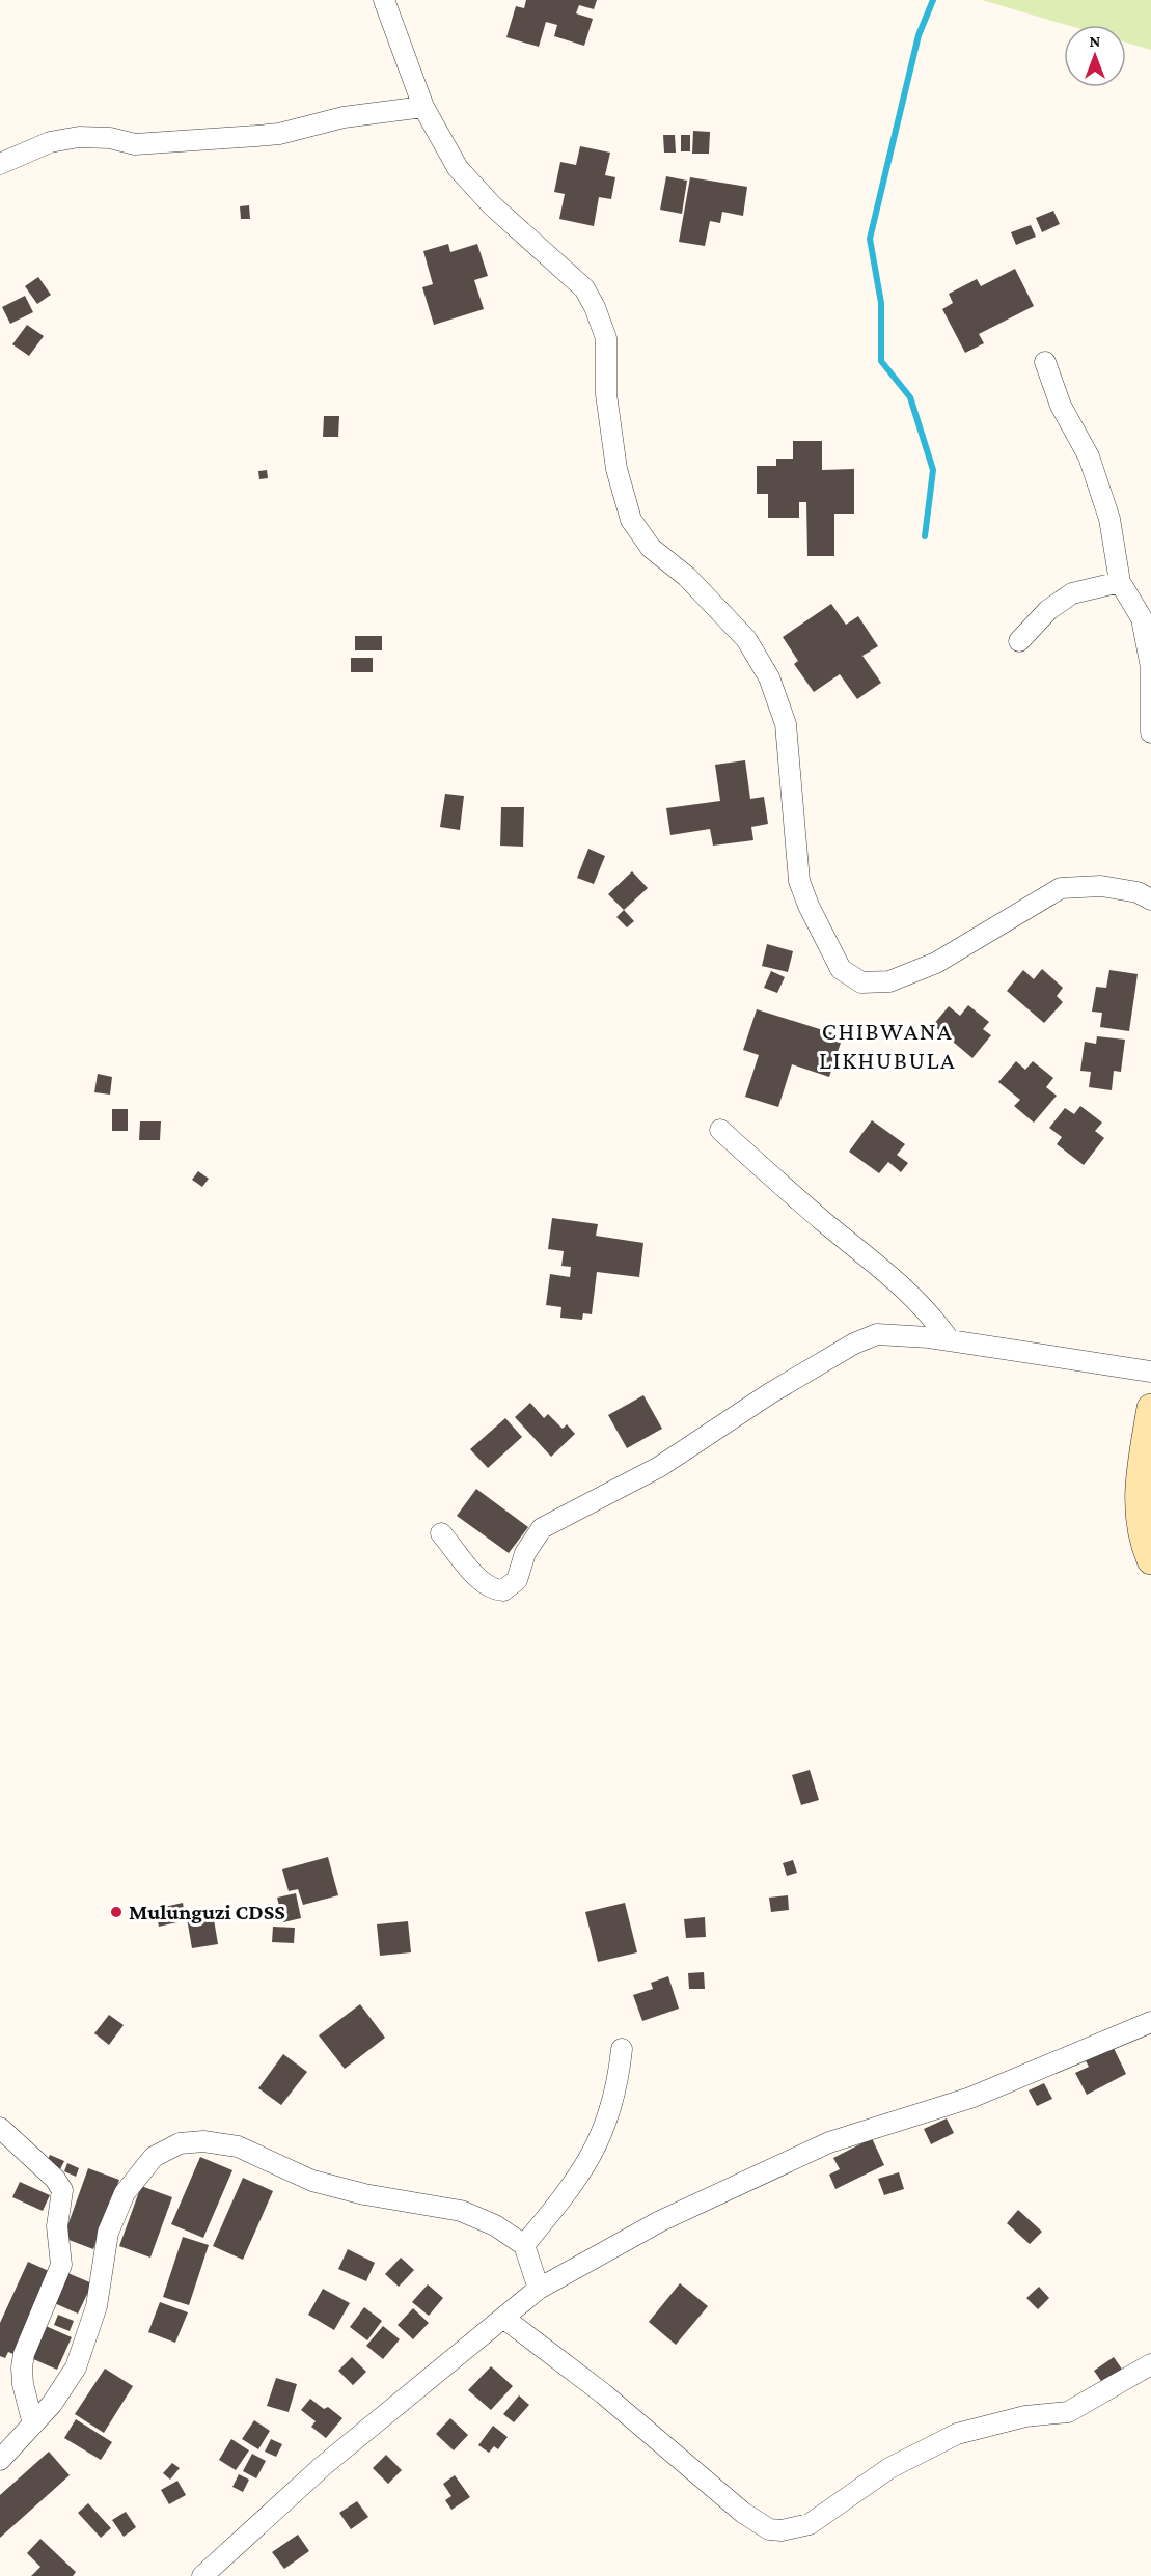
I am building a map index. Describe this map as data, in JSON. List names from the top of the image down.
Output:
{
  "districts": ["CHIBWANA LIKHUBULA"],
  "places": ["Mulunguzi CDSS"],
  "north": "top"
}
